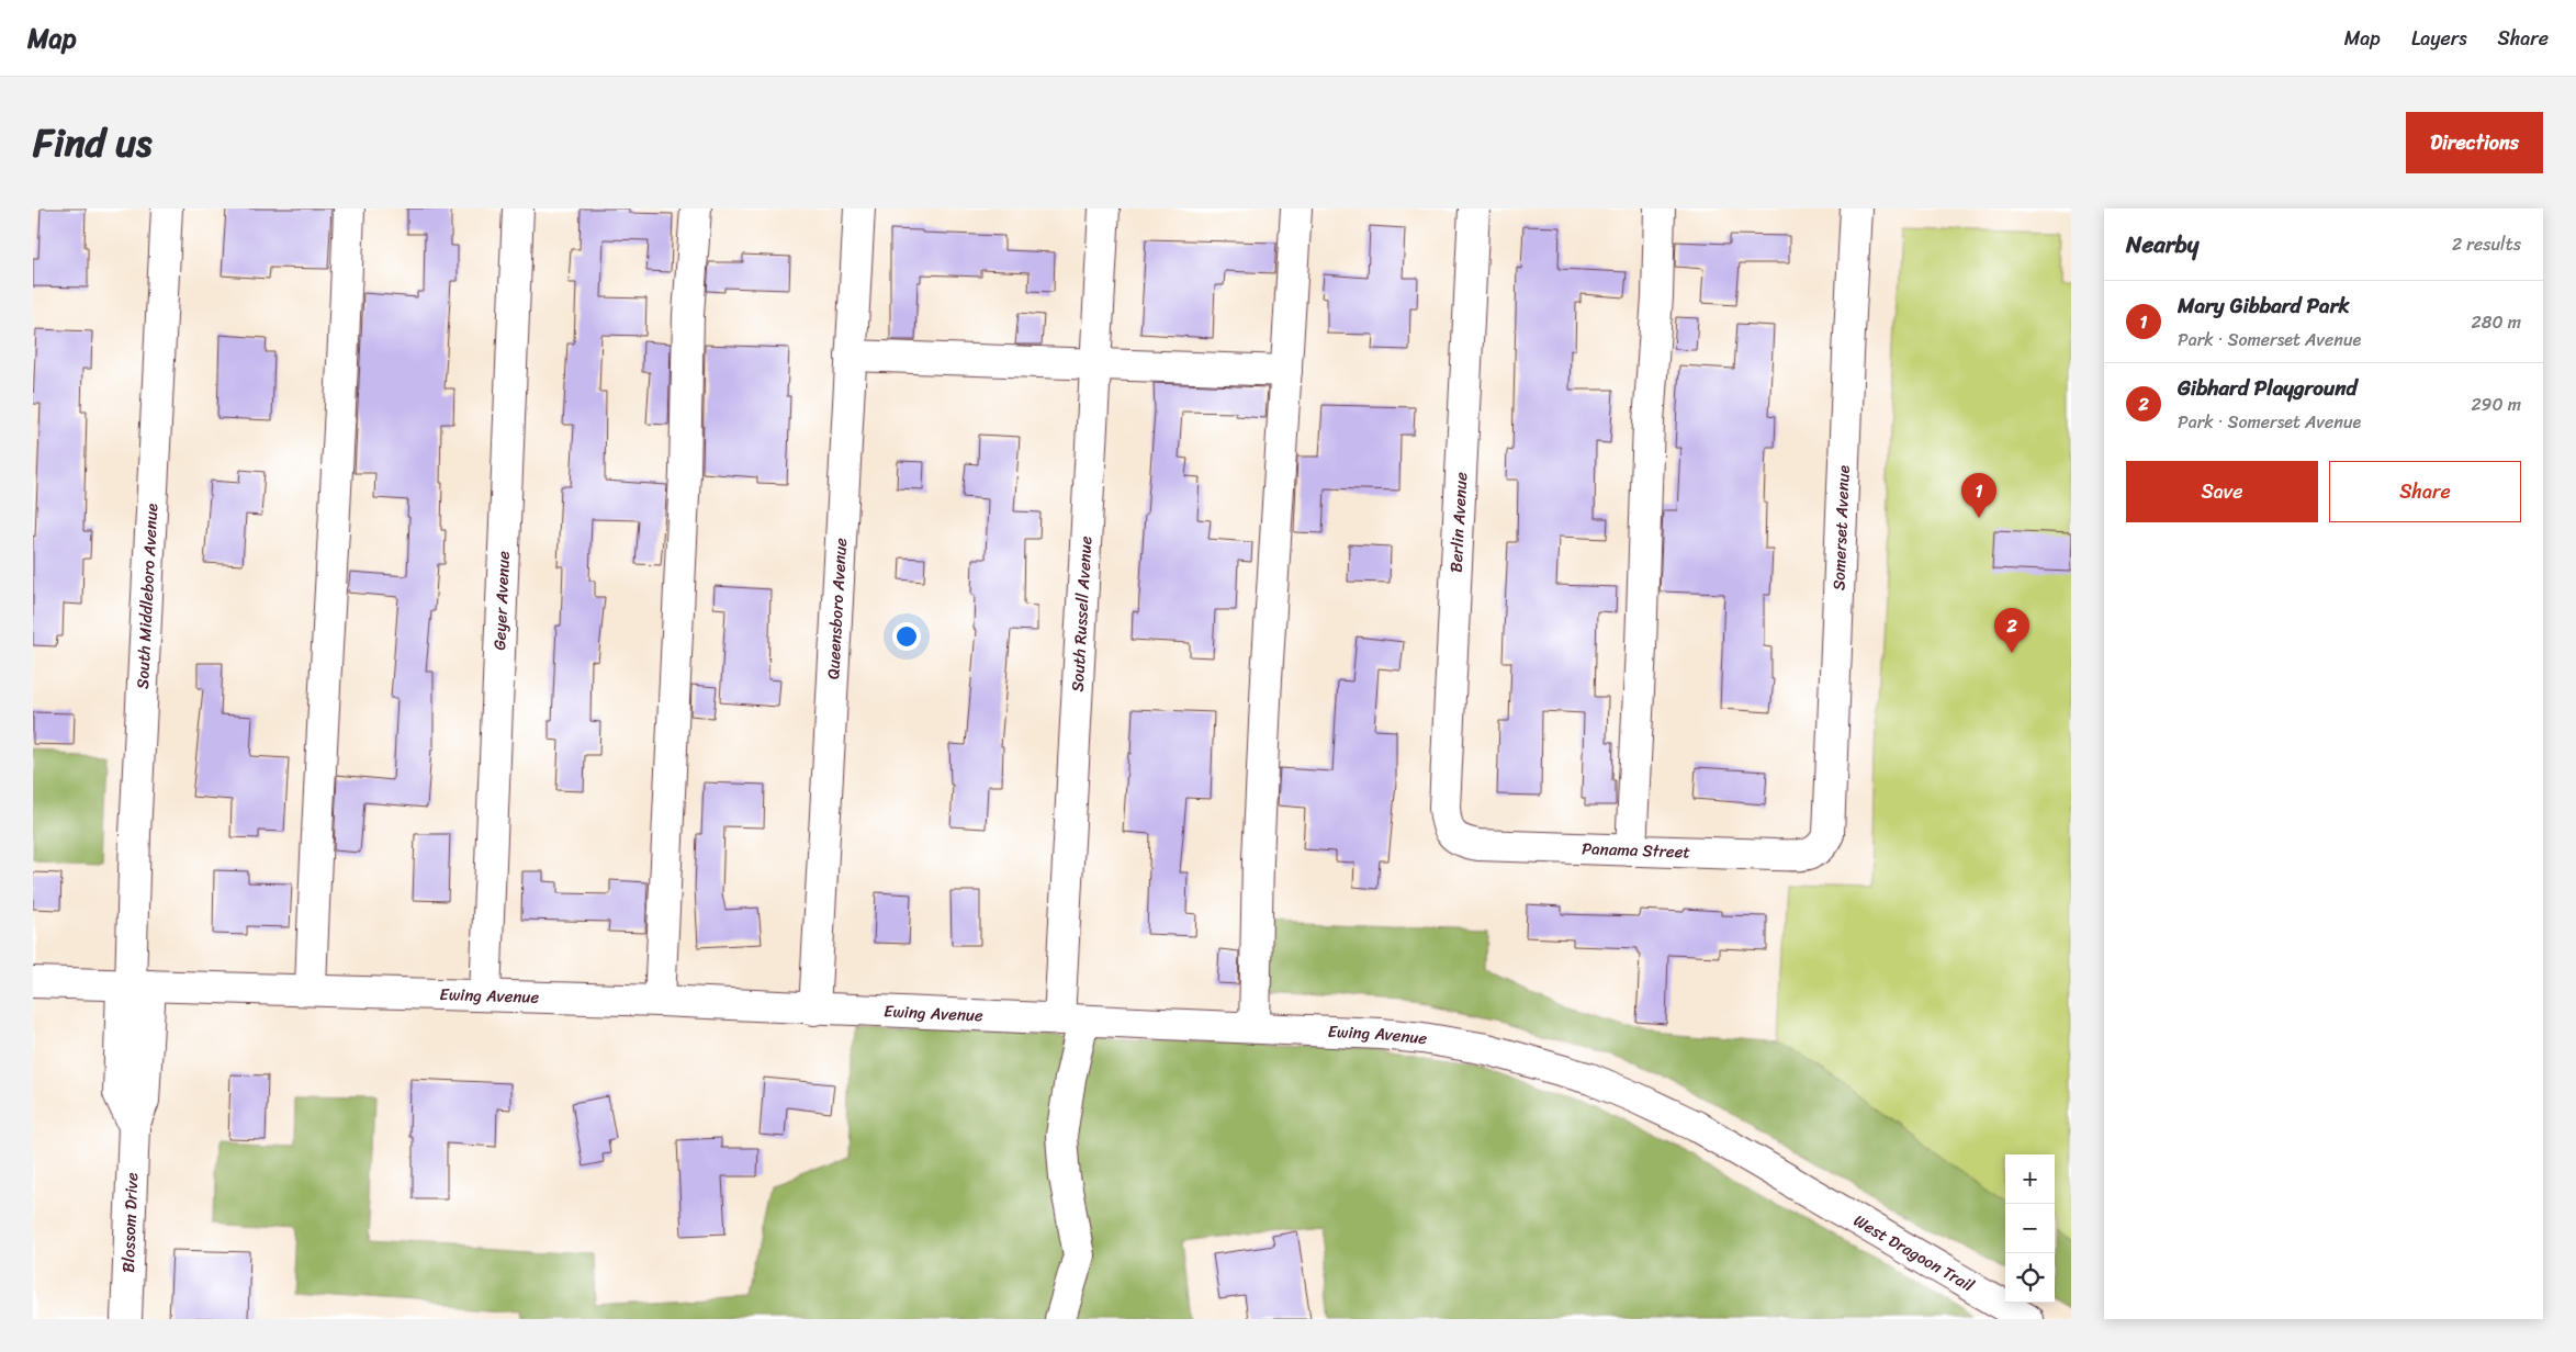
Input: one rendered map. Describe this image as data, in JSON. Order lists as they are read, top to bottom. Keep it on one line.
{"streets":{"street":["Berlin Avenue","Somerset Avenue","South Middleboro Avenue","Geyer Avenue","Queensboro Avenue","South Russell Avenue","Panama Street","Ewing Avenue","Blossom Drive","West Dragoon Trail"]},"crossings":[["Berlin Avenue","Panama Street"],["Somerset Avenue","Panama Street"],["South Middleboro Avenue","Ewing Avenue"],["South Middleboro Avenue","Blossom Drive"],["Geyer Avenue","Ewing Avenue"],["Queensboro Avenue","Ewing Avenue"],["South Russell Avenue","Ewing Avenue"],["Ewing Avenue","Blossom Drive"],["Ewing Avenue","West Dragoon Trail"]],"page":{"header":"Map","nav":["Map","Layers","Share"],"title":"Find us","buttons":["Directions",["Save","Share"]],"heading":["Nearby","2 results"],"list":[{"mark":"1","name":"Mary Gibbard Park","note":"Park · Somerset Avenue","value":"280 m"},{"mark":"2","name":"Gibhard Playground","note":"Park · Somerset Avenue","value":"290 m"}],"pins":["1","2"],"map_buttons":["+","−"]}}
